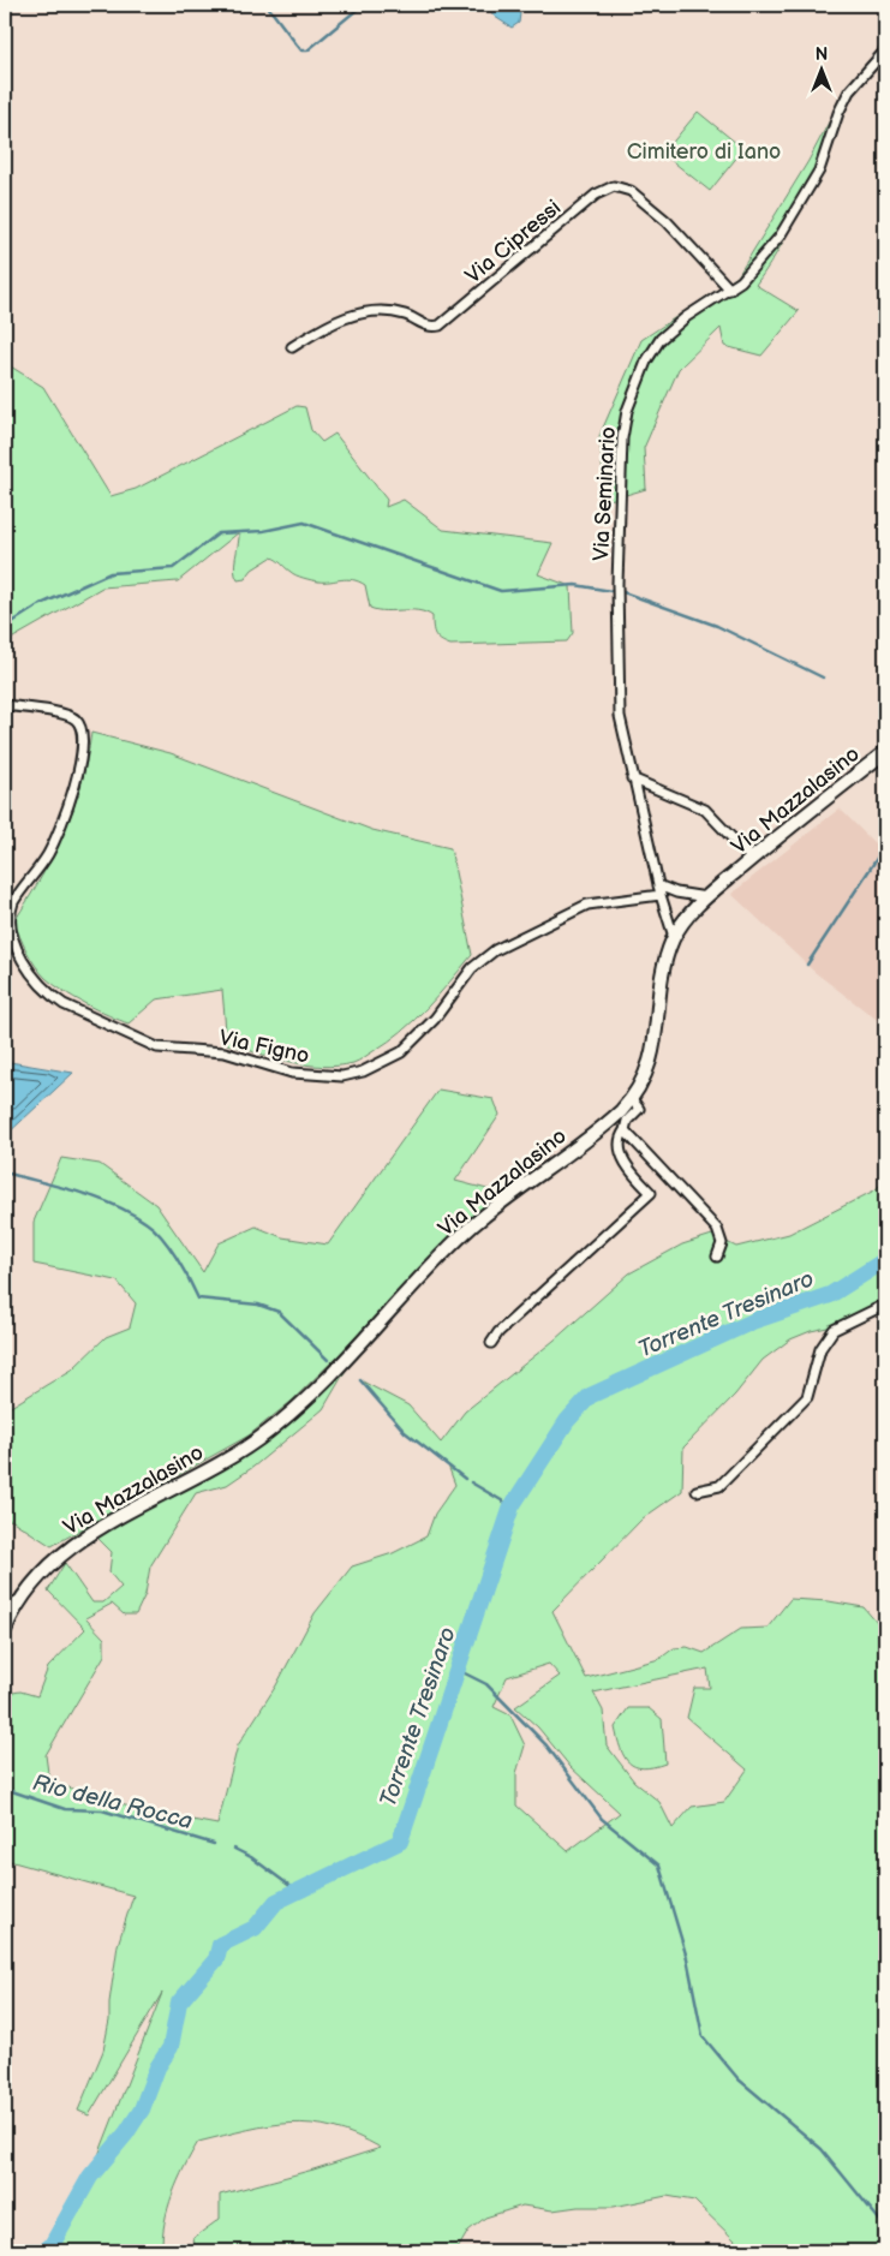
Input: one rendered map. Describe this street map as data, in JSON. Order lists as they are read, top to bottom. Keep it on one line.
{"streets":{"main road":["Via Mazzalasino"],"street":["Via Cipressi","Via Seminario","Via Figno"]},"crossings":[["Via Cipressi","Via Seminario"],["Via Seminario","Via Mazzalasino"],["Via Seminario","Via Figno"]],"water":["Torrente Tresinaro","Rio della Rocca"],"parks":["Cimitero di Iano"],"north":"top"}
